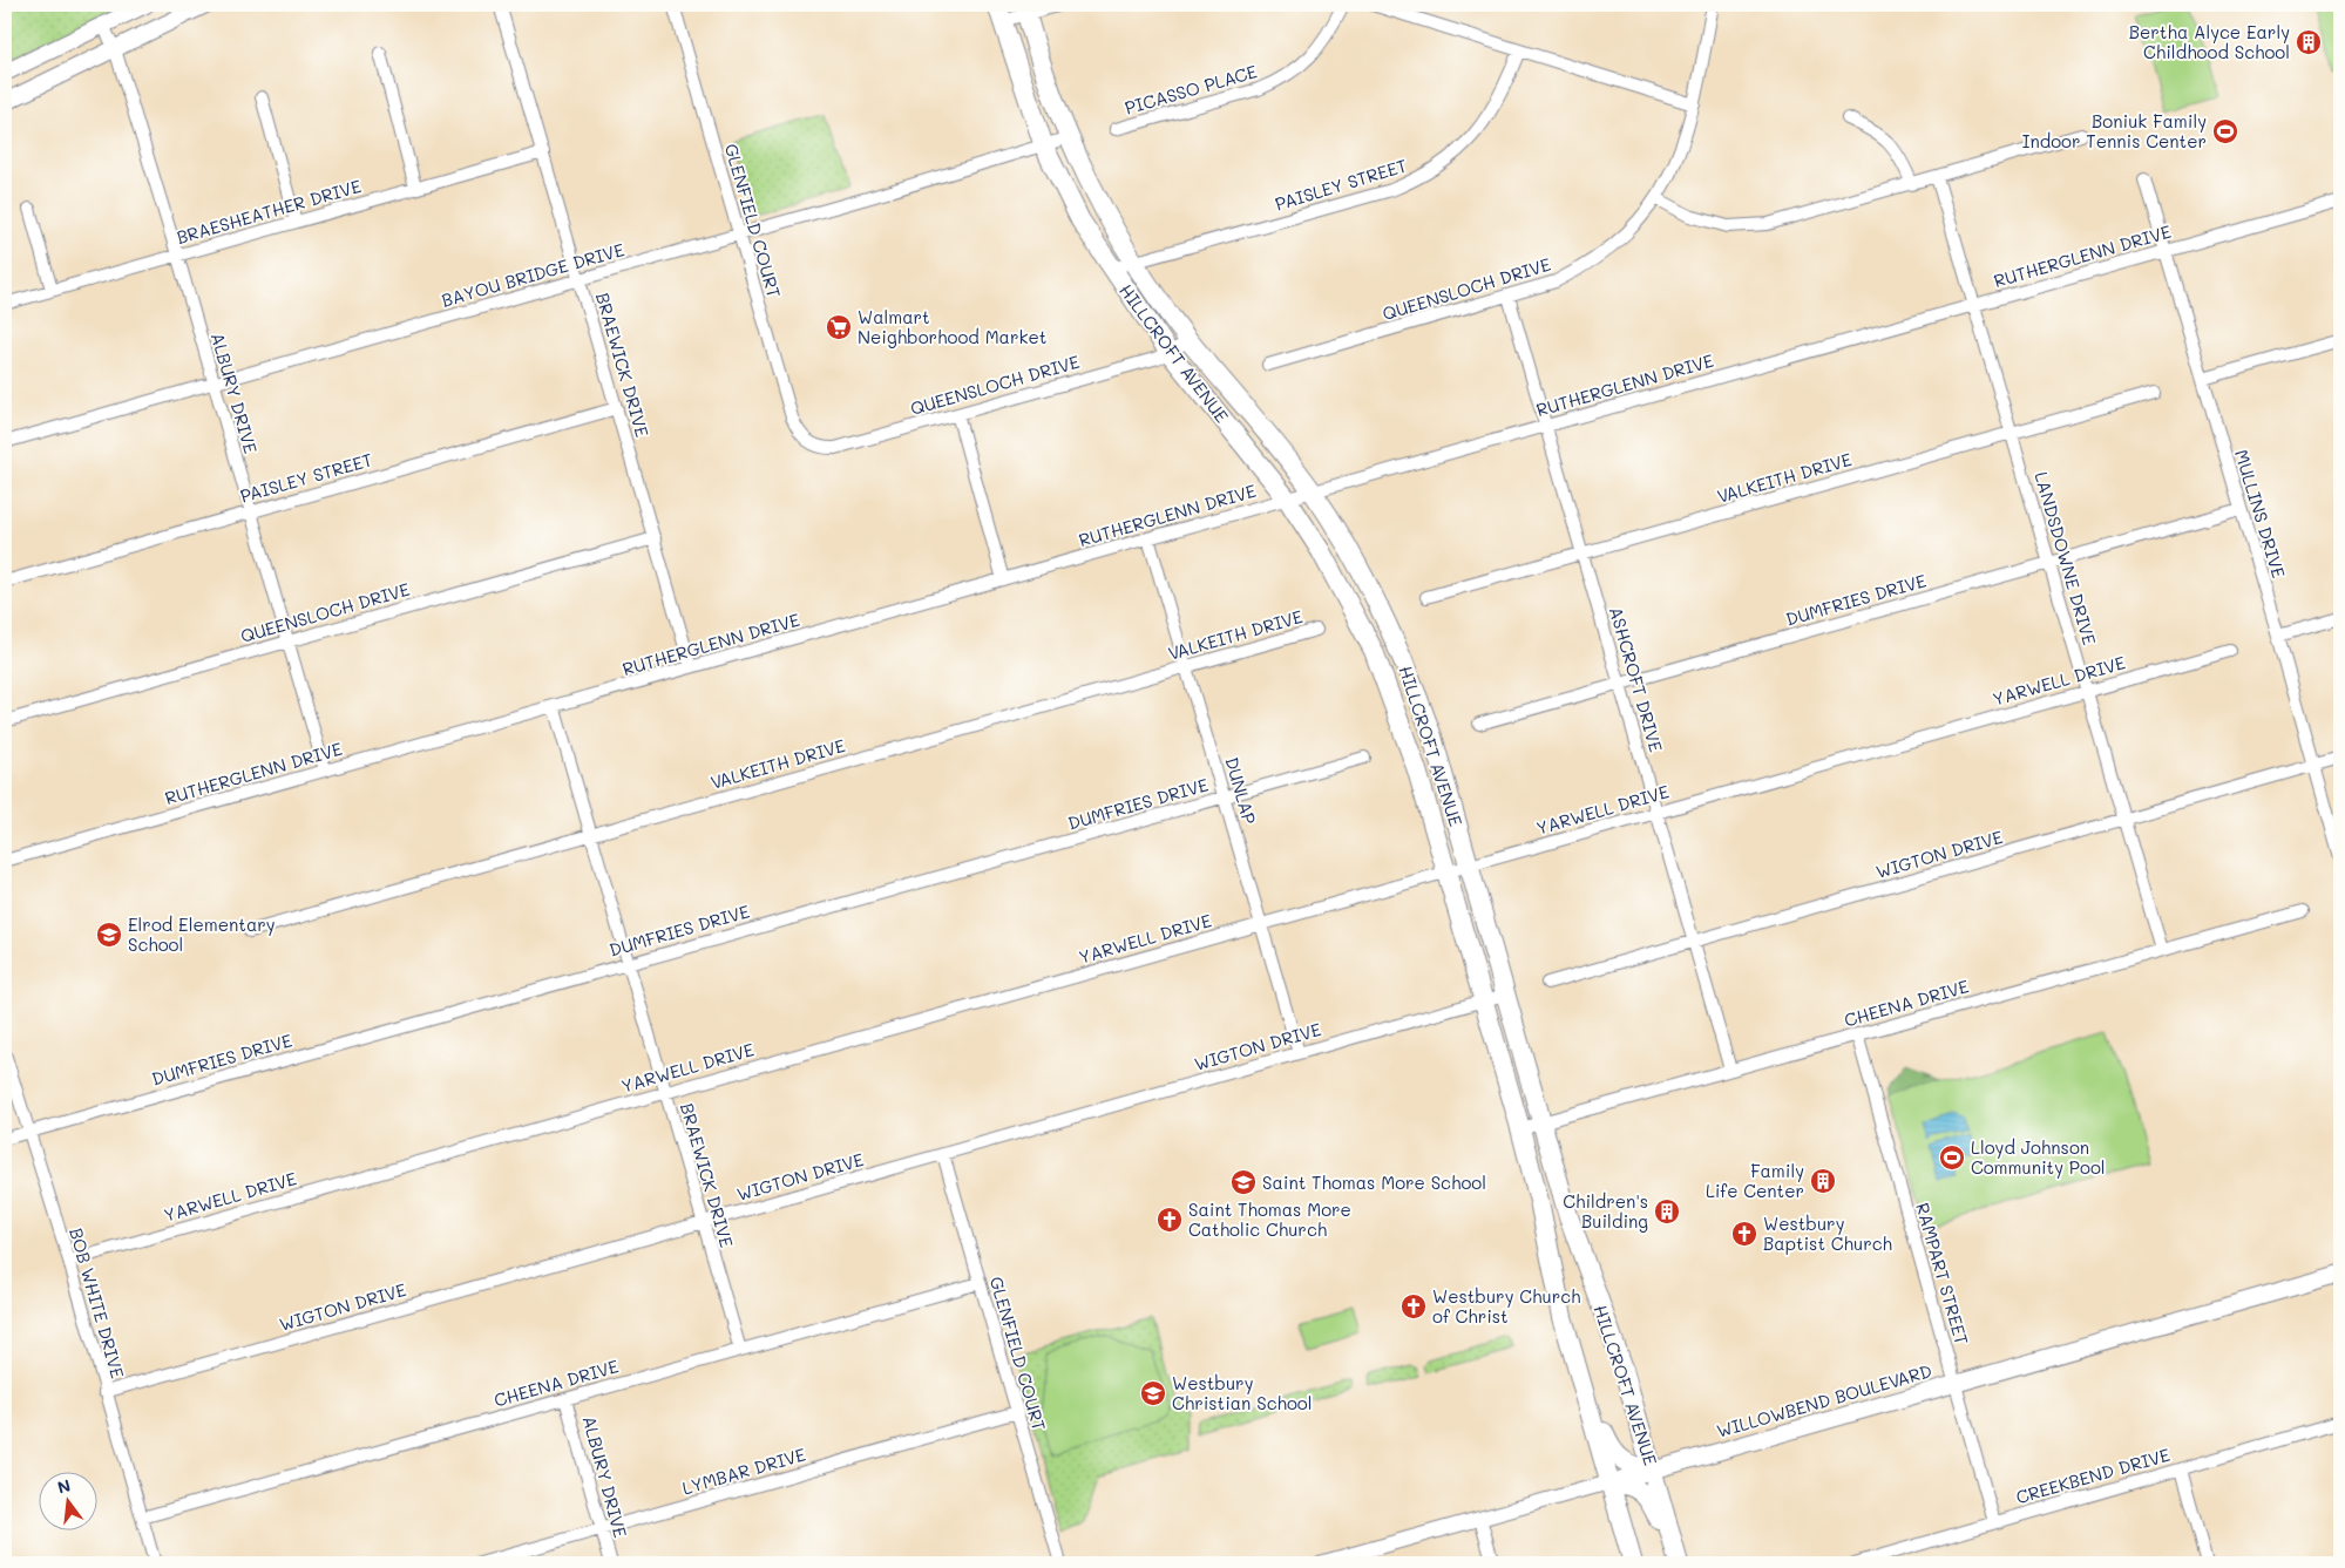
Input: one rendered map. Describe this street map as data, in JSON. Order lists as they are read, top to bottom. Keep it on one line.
{"streets":{"main road":["HILLCROFT AVENUE","WILLOWBEND BOULEVARD"],"street":["PICASSO PLACE","PAISLEY STREET","BRAESHEATHER DRIVE","GLENFIELD COURT","RUTHERGLENN DRIVE","BAYOU BRIDGE DRIVE","QUEENSLOCH DRIVE","BRAEWICK DRIVE","ALBURY DRIVE","VALKEITH DRIVE","MULLINS DRIVE","LANDSDOWNE DRIVE","DUMFRIES DRIVE","ASHCROFT DRIVE","YARWELL DRIVE","DUNLAP","WIGTON DRIVE","CHEENA DRIVE","RAMPART STREET","BOB WHITE DRIVE","LYMBAR DRIVE","CREEKBEND DRIVE"]},"crossings":[["PAISLEY STREET","HILLCROFT AVENUE"],["PAISLEY STREET","BRAEWICK DRIVE"],["PAISLEY STREET","ALBURY DRIVE"],["BRAESHEATHER DRIVE","BRAEWICK DRIVE"],["BRAESHEATHER DRIVE","ALBURY DRIVE"],["GLENFIELD COURT","BAYOU BRIDGE DRIVE"],["GLENFIELD COURT","QUEENSLOCH DRIVE"],["GLENFIELD COURT","WIGTON DRIVE"],["GLENFIELD COURT","CHEENA DRIVE"],["GLENFIELD COURT","LYMBAR DRIVE"],["RUTHERGLENN DRIVE","HILLCROFT AVENUE"],["RUTHERGLENN DRIVE","BRAEWICK DRIVE"],["RUTHERGLENN DRIVE","ALBURY DRIVE"],["RUTHERGLENN DRIVE","MULLINS DRIVE"],["RUTHERGLENN DRIVE","LANDSDOWNE DRIVE"],["RUTHERGLENN DRIVE","ASHCROFT DRIVE"],["RUTHERGLENN DRIVE","DUNLAP"],["BAYOU BRIDGE DRIVE","HILLCROFT AVENUE"],["BAYOU BRIDGE DRIVE","BRAEWICK DRIVE"],["BAYOU BRIDGE DRIVE","ALBURY DRIVE"],["QUEENSLOCH DRIVE","HILLCROFT AVENUE"],["QUEENSLOCH DRIVE","BRAEWICK DRIVE"],["QUEENSLOCH DRIVE","ALBURY DRIVE"],["QUEENSLOCH DRIVE","ASHCROFT DRIVE"],["HILLCROFT AVENUE","YARWELL DRIVE"],["HILLCROFT AVENUE","WIGTON DRIVE"],["HILLCROFT AVENUE","CHEENA DRIVE"],["HILLCROFT AVENUE","WILLOWBEND BOULEVARD"],["BRAEWICK DRIVE","VALKEITH DRIVE"],["BRAEWICK DRIVE","DUMFRIES DRIVE"],["BRAEWICK DRIVE","YARWELL DRIVE"],["BRAEWICK DRIVE","WIGTON DRIVE"],["BRAEWICK DRIVE","CHEENA DRIVE"],["ALBURY DRIVE","CHEENA DRIVE"],["ALBURY DRIVE","LYMBAR DRIVE"],["VALKEITH DRIVE","LANDSDOWNE DRIVE"],["VALKEITH DRIVE","ASHCROFT DRIVE"],["VALKEITH DRIVE","DUNLAP"],["MULLINS DRIVE","DUMFRIES DRIVE"],["MULLINS DRIVE","WIGTON DRIVE"],["LANDSDOWNE DRIVE","DUMFRIES DRIVE"],["LANDSDOWNE DRIVE","YARWELL DRIVE"],["LANDSDOWNE DRIVE","WIGTON DRIVE"],["LANDSDOWNE DRIVE","CHEENA DRIVE"],["DUMFRIES DRIVE","ASHCROFT DRIVE"],["DUMFRIES DRIVE","DUNLAP"],["DUMFRIES DRIVE","BOB WHITE DRIVE"],["ASHCROFT DRIVE","YARWELL DRIVE"],["ASHCROFT DRIVE","WIGTON DRIVE"],["ASHCROFT DRIVE","CHEENA DRIVE"],["YARWELL DRIVE","DUNLAP"],["YARWELL DRIVE","BOB WHITE DRIVE"],["DUNLAP","WIGTON DRIVE"],["WIGTON DRIVE","BOB WHITE DRIVE"],["CHEENA DRIVE","RAMPART STREET"],["CHEENA DRIVE","BOB WHITE DRIVE"],["RAMPART STREET","WILLOWBEND BOULEVARD"],["RAMPART STREET","CREEKBEND DRIVE"]],"places":{"building":["Bertha Alyce Early Childhood School","Family Life Center","Children's Building"],"sports":["Boniuk Family Indoor Tennis Center","Lloyd Johnson Community Pool"],"supermarket":["Walmart Neighborhood Market"],"school or university":["Elrod Elementary School","Saint Thomas More School","Westbury Christian School"],"church":["Saint Thomas More Catholic Church","Westbury Baptist Church","Westbury Church of Christ"]},"north":"top"}
